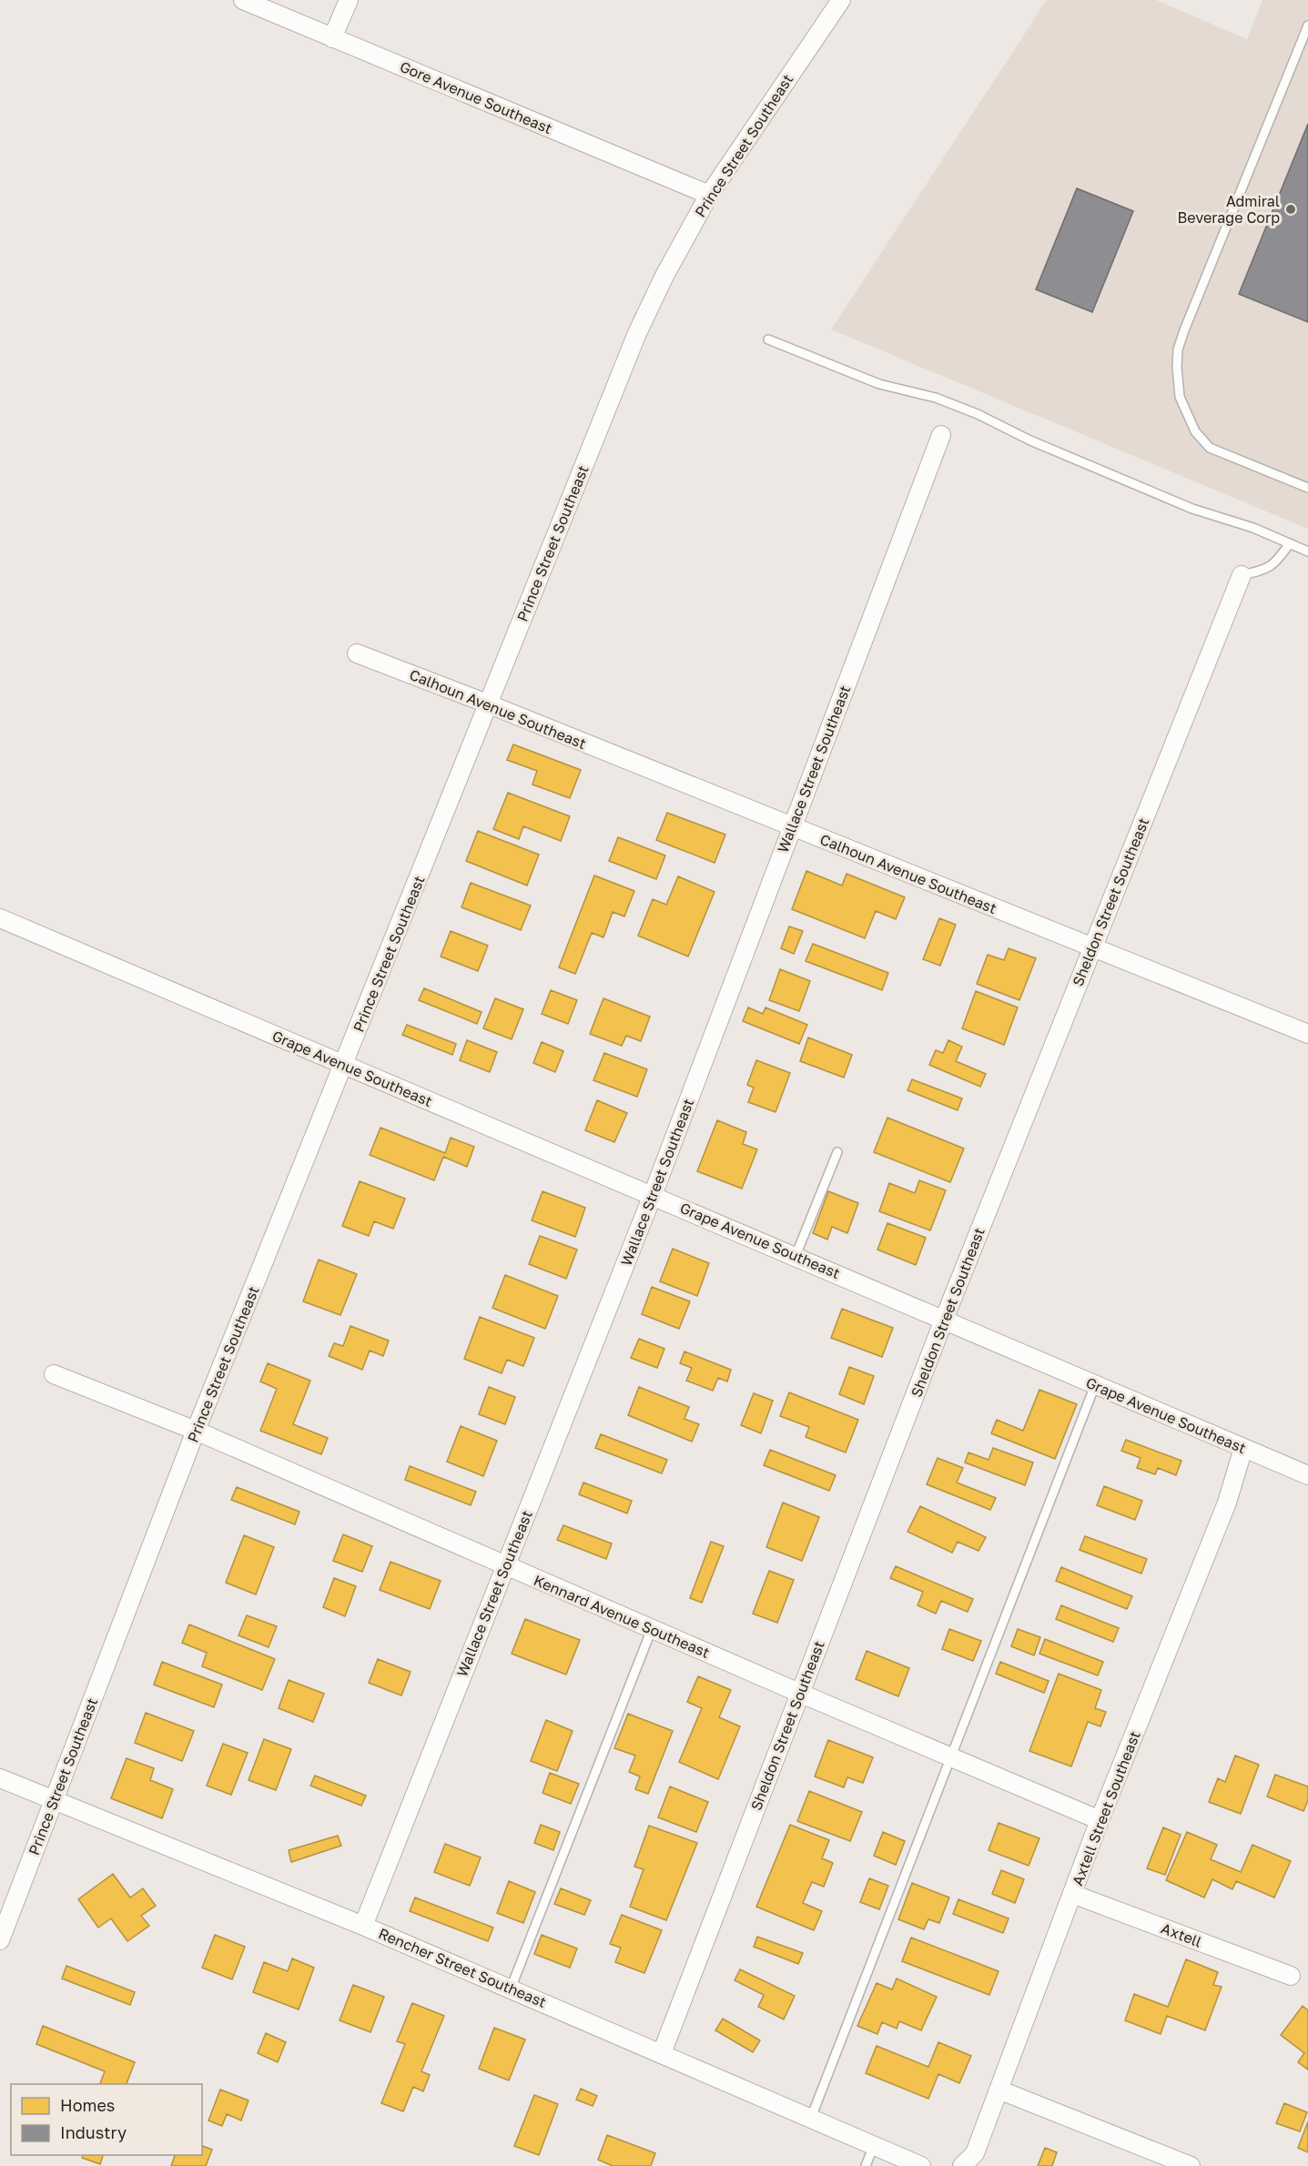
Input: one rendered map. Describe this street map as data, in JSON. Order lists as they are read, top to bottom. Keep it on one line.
{"streets":{"street":["Gore Avenue Southeast","Prince Street Southeast","Calhoun Avenue Southeast","Wallace Street Southeast","Sheldon Street Southeast","Grape Avenue Southeast","Kennard Avenue Southeast","Axtell Street Southeast","Axtell","Rencher Street Southeast"]},"crossings":[["Gore Avenue Southeast","Prince Street Southeast"],["Prince Street Southeast","Calhoun Avenue Southeast"],["Prince Street Southeast","Grape Avenue Southeast"],["Prince Street Southeast","Kennard Avenue Southeast"],["Prince Street Southeast","Rencher Street Southeast"],["Calhoun Avenue Southeast","Wallace Street Southeast"],["Calhoun Avenue Southeast","Sheldon Street Southeast"],["Wallace Street Southeast","Grape Avenue Southeast"],["Wallace Street Southeast","Kennard Avenue Southeast"],["Wallace Street Southeast","Rencher Street Southeast"],["Sheldon Street Southeast","Grape Avenue Southeast"],["Sheldon Street Southeast","Kennard Avenue Southeast"],["Sheldon Street Southeast","Rencher Street Southeast"],["Grape Avenue Southeast","Axtell Street Southeast"],["Kennard Avenue Southeast","Axtell Street Southeast"],["Axtell Street Southeast","Axtell"]],"places":["Admiral Beverage Corp"],"legend":["Homes","Industry"]}
